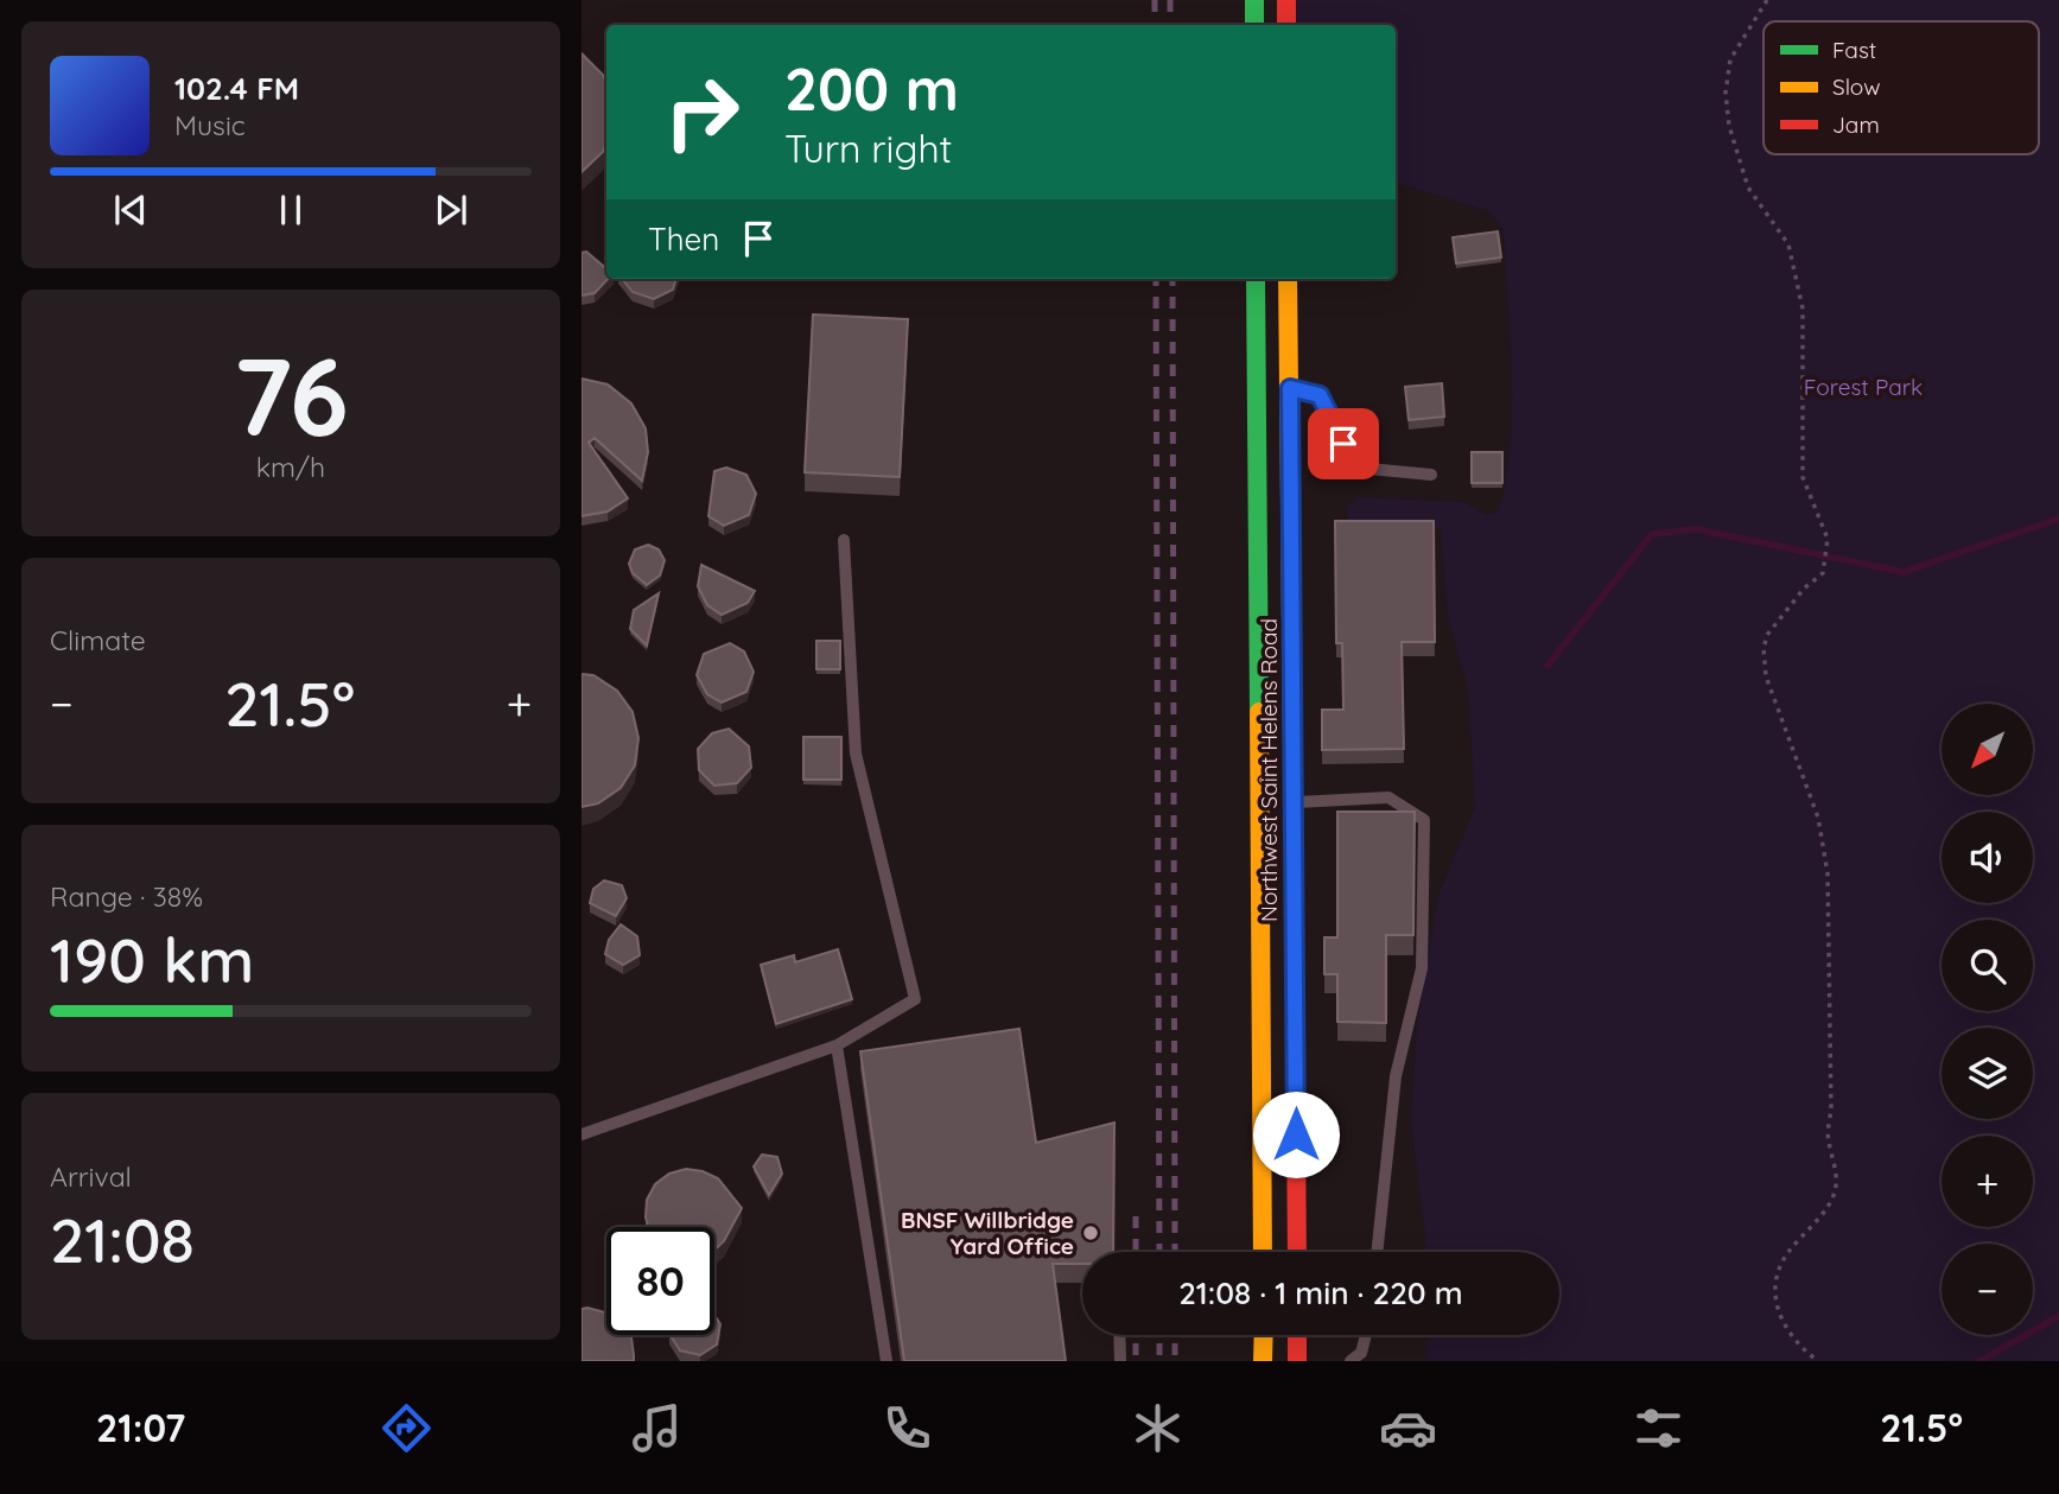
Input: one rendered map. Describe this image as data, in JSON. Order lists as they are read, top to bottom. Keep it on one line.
{"streets":{"highway":["Northwest Saint Helens Road"]},"parks":["Forest Park"],"places":["BNSF Willbridge Yard Office"],"legend":["Fast","Slow","Jam"],"north":"bottom left","page":{"turn":["200 m","Turn right"],"song":["102.4 FM","Music"],"then":"Then","tile":[["76","km/h"],"Climate",["Range · 38%","190 km"],["Arrival","21:08"]],"heat":["−","21.5°","+"],"map_buttons":["+","−"],"limit":"80","trip":"21:08 · 1 min · 220 m","tabs":["21:07","21.5°"]}}
